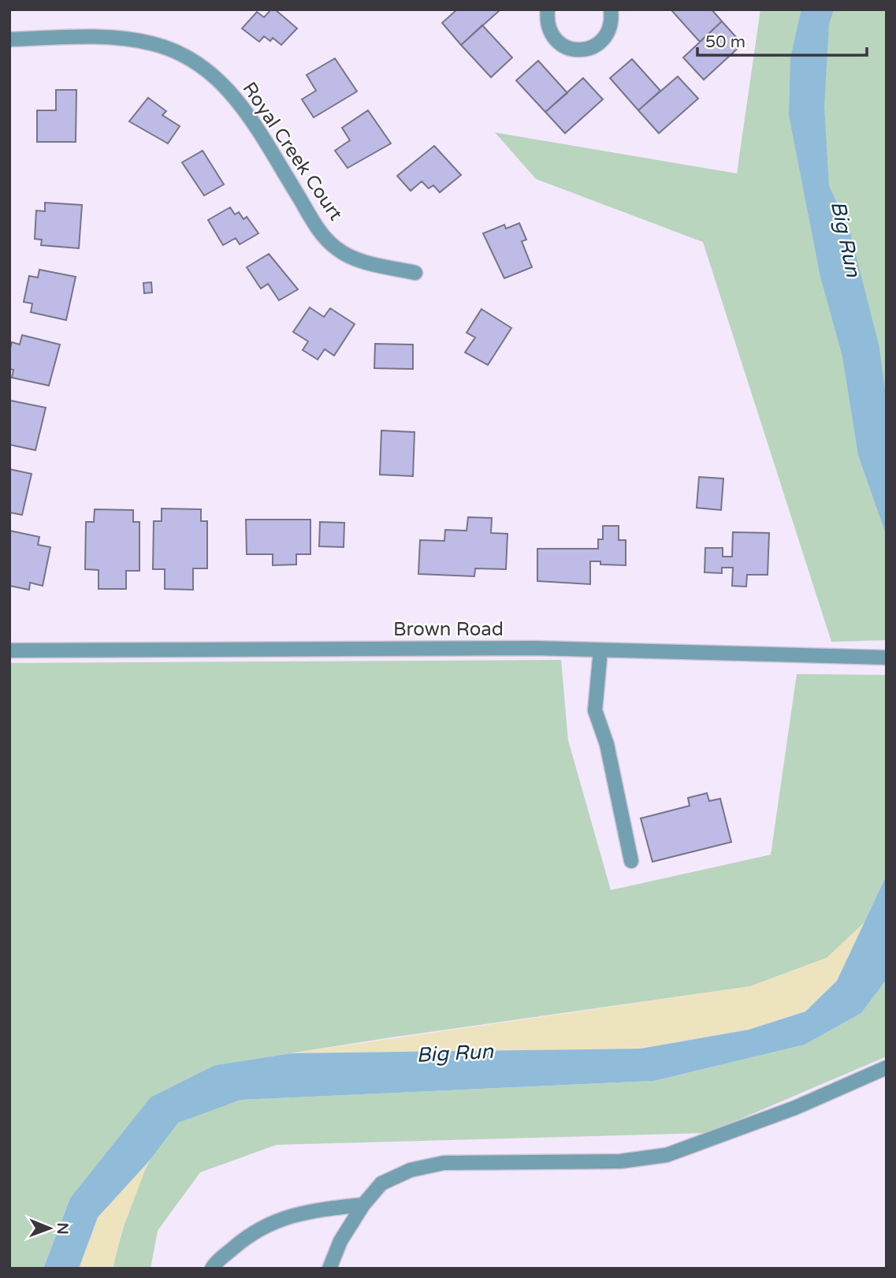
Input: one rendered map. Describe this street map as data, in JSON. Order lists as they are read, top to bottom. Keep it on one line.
{"streets":{"street":["Royal Creek Court","Brown Road"]},"water":["Big Run"],"scale_bar":"50 m","north":"right"}
